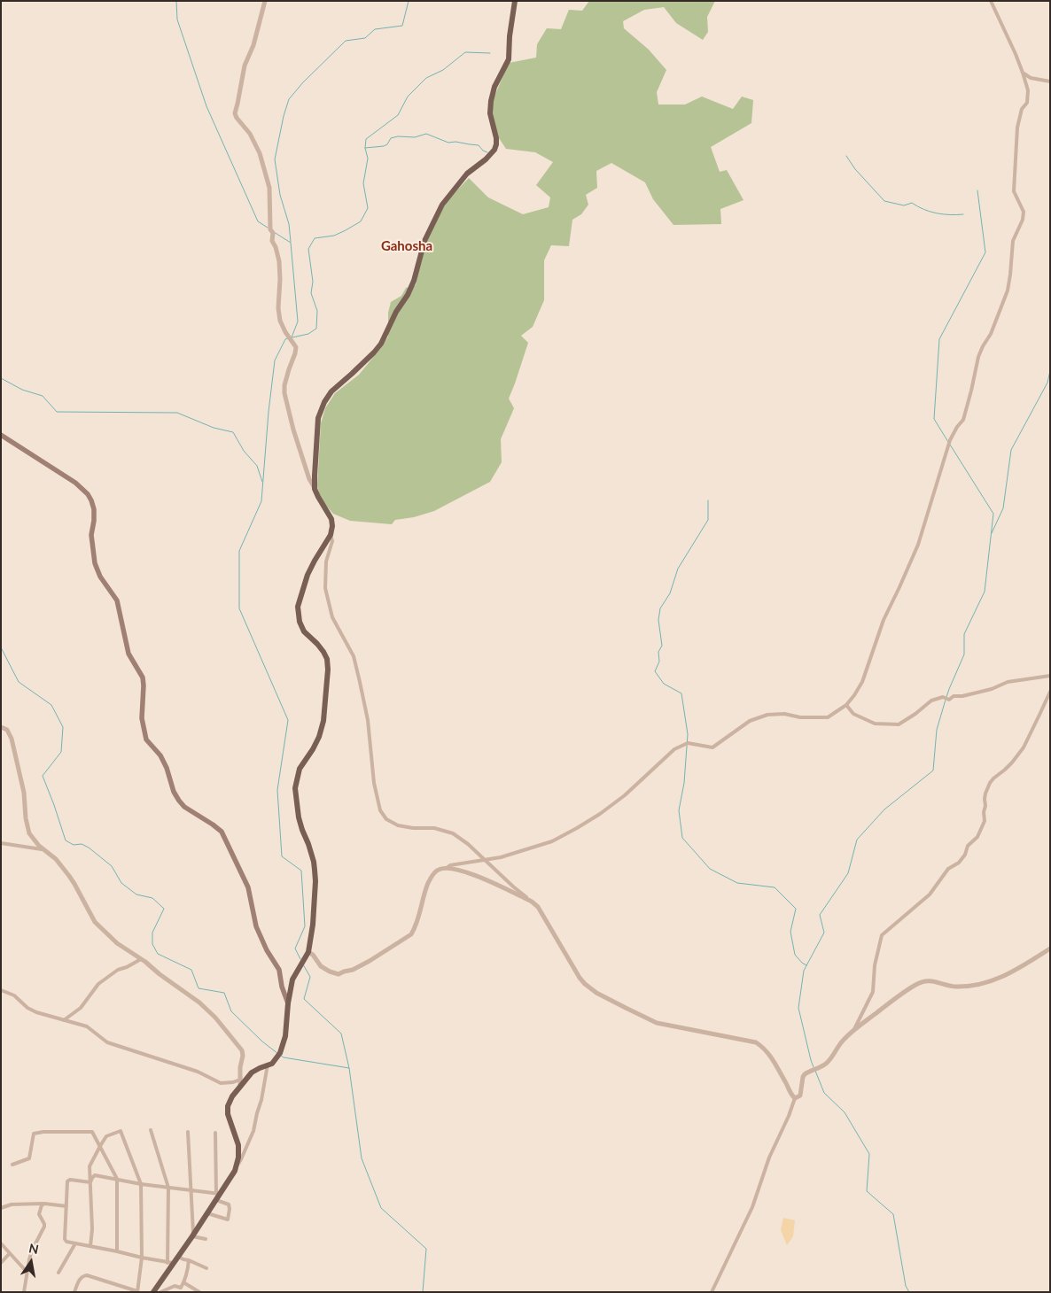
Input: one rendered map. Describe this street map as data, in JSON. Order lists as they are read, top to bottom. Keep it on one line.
{"districts":["Gahosha"],"north":"top"}
